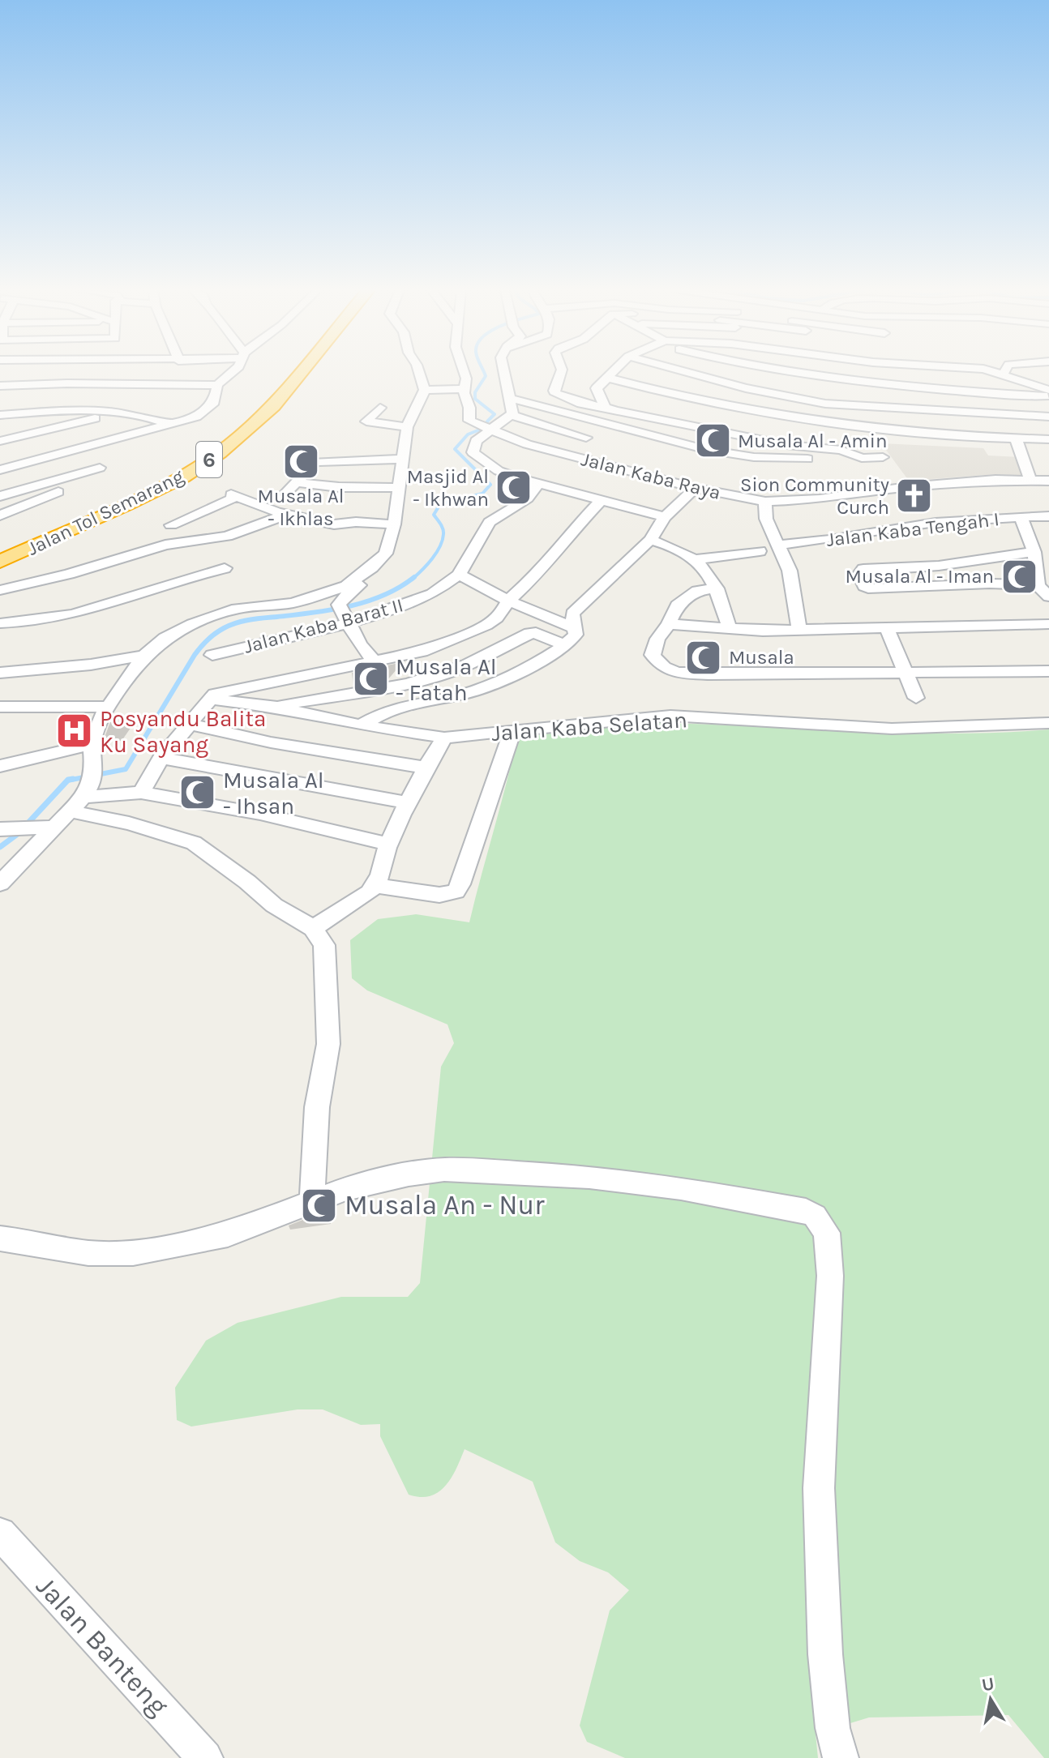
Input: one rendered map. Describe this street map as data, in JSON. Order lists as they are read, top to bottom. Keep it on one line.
{"streets":{"highway":["6","Jalan Tol Semarang"],"street":["Jalan Kaba Raya","Jalan Kaba Tengah I","Jalan Kaba Barat II","Jalan Kaba Selatan","Jalan Banteng"]},"places":{"mosque":["Musala Al - Amin","Musala Al - Ikhlas","Masjid Al - Ikhwan","Musala Al - Iman","Musala","Musala Al - Fatah","Musala Al - Ihsan","Musala An - Nur"],"church":["Sion Community Curch"],"hospital":["Posyandu Balita Ku Sayang"]},"north":"top"}
